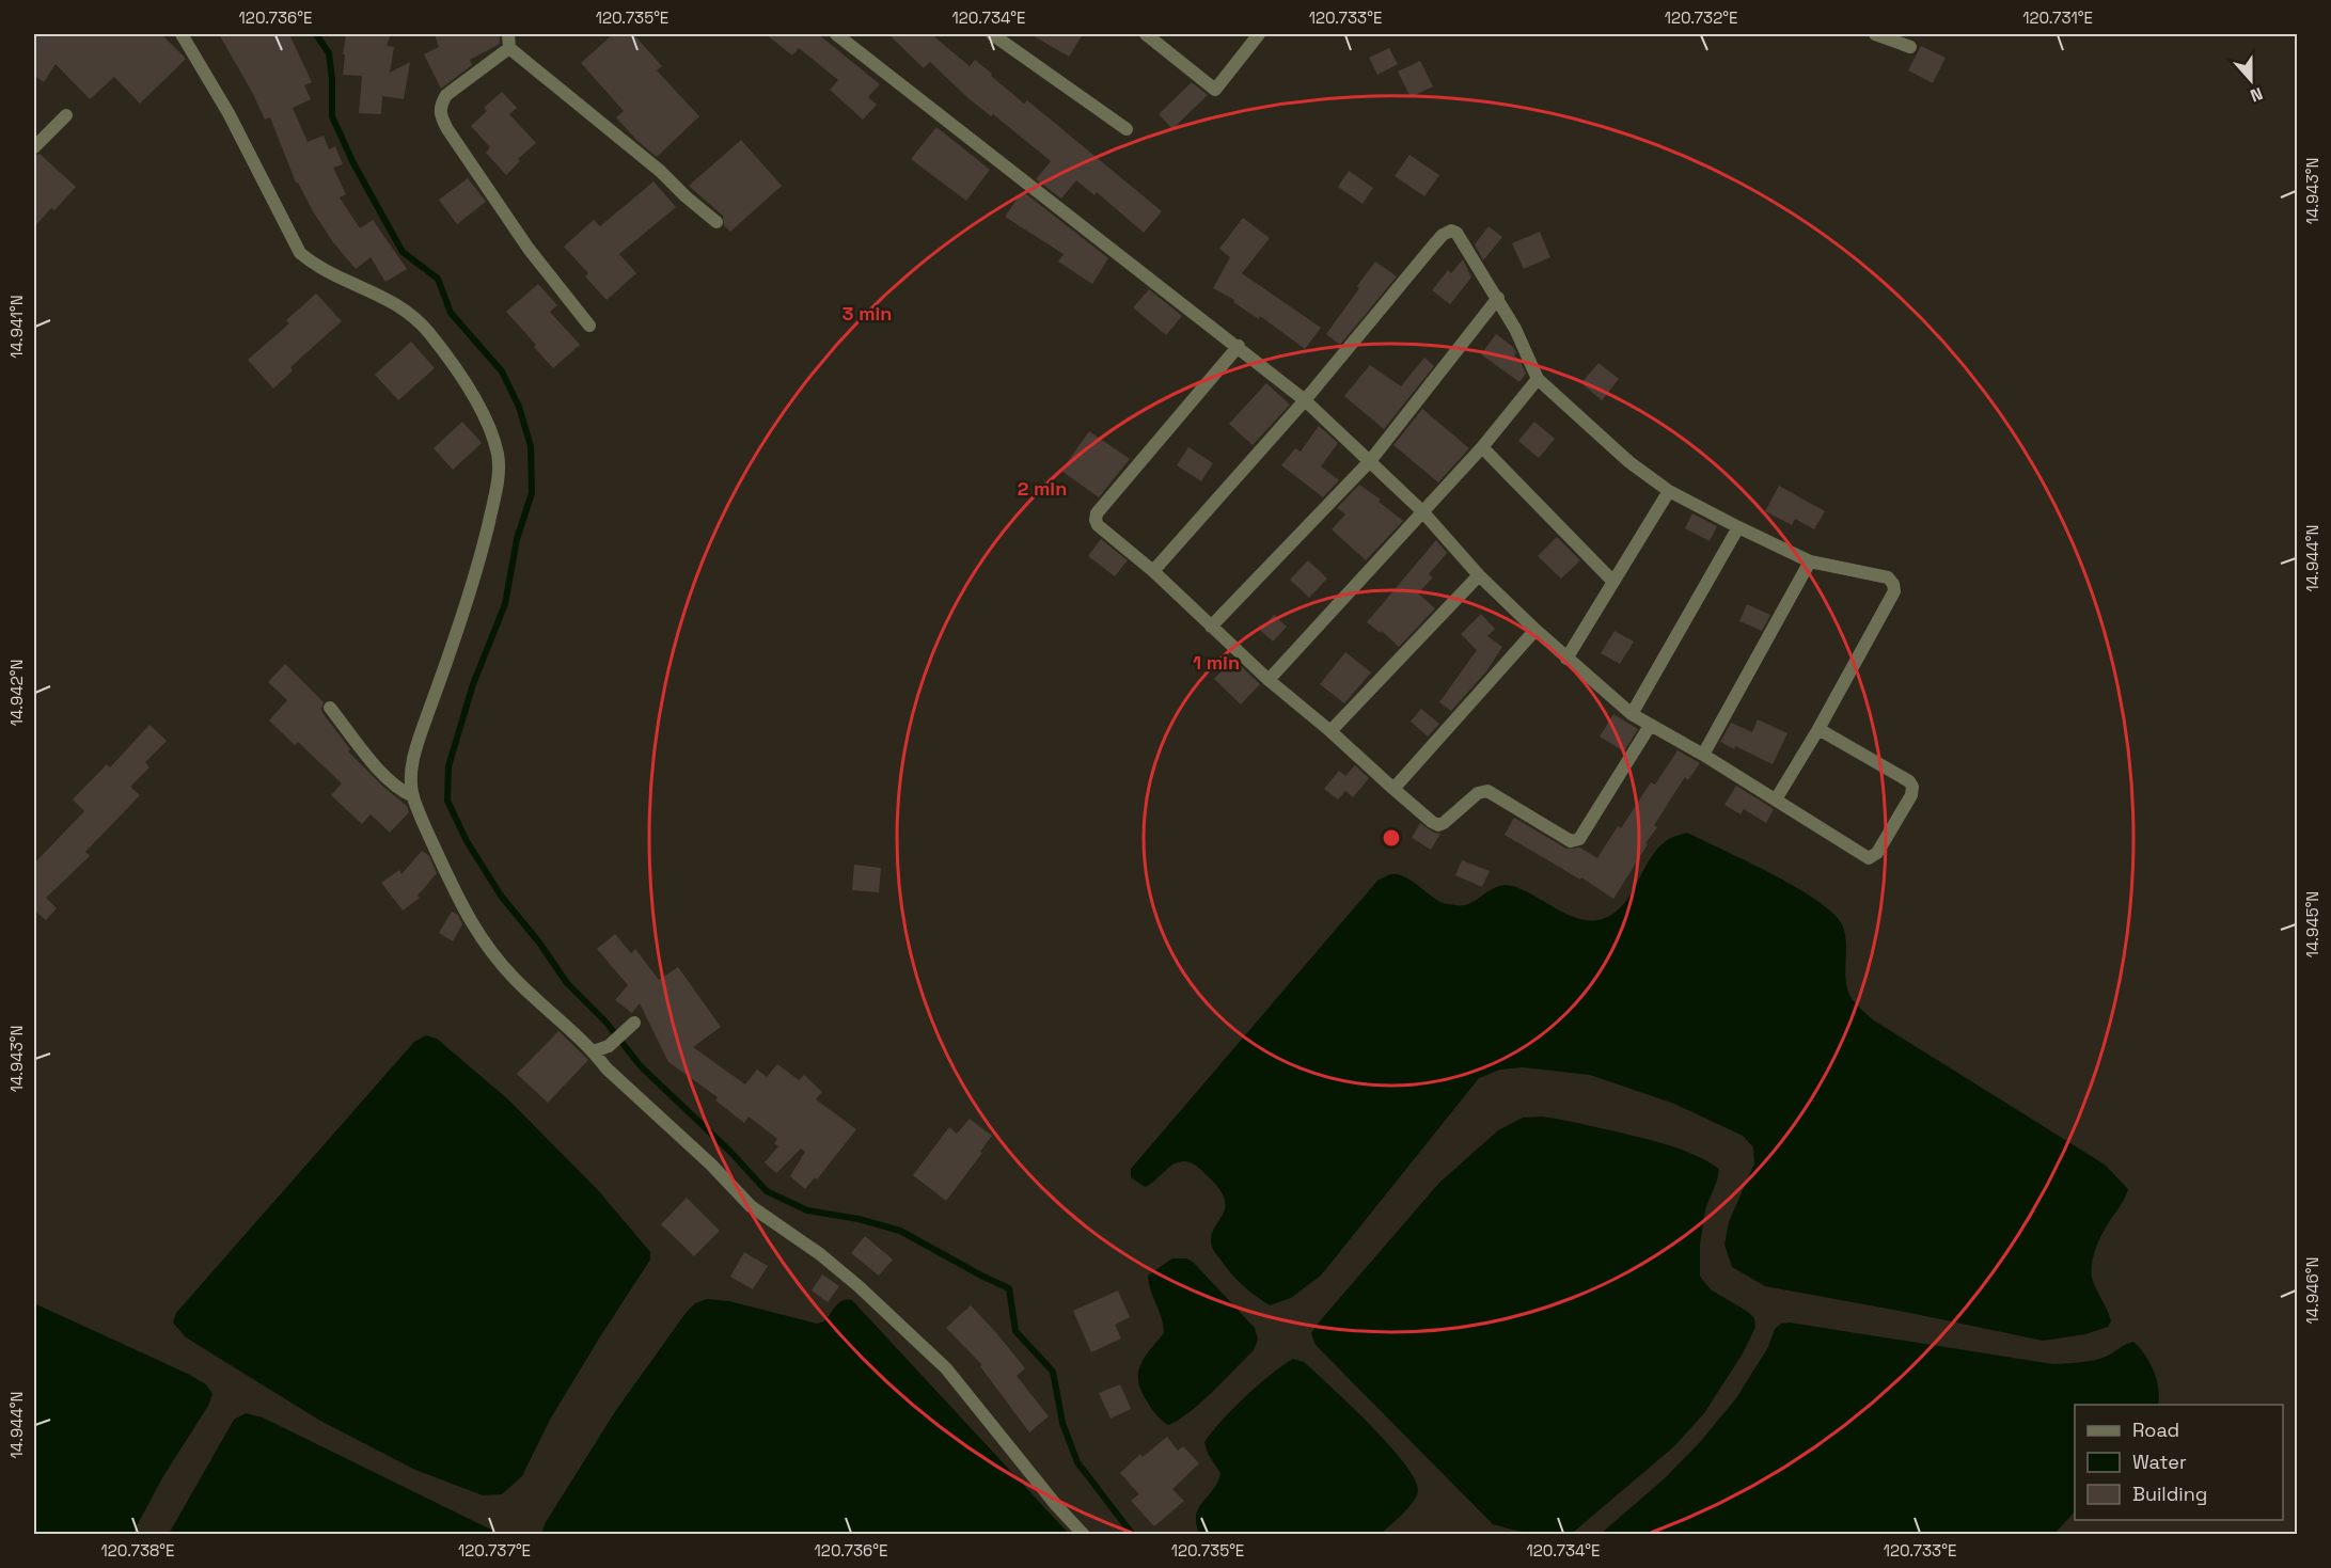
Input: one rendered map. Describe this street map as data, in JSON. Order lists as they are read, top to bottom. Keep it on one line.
{"legend":["Road","Water","Building"],"north":"bottom","coordinates":["120.736°E","120.735°E","120.734°E","120.733°E","120.732°E","120.731°E","14.943°N","14.941°N","14.944°N","14.942°N","14.945°N","14.946°N","120.738°E","120.737°E"],"rings":["3 min","2 min","1 min"]}
